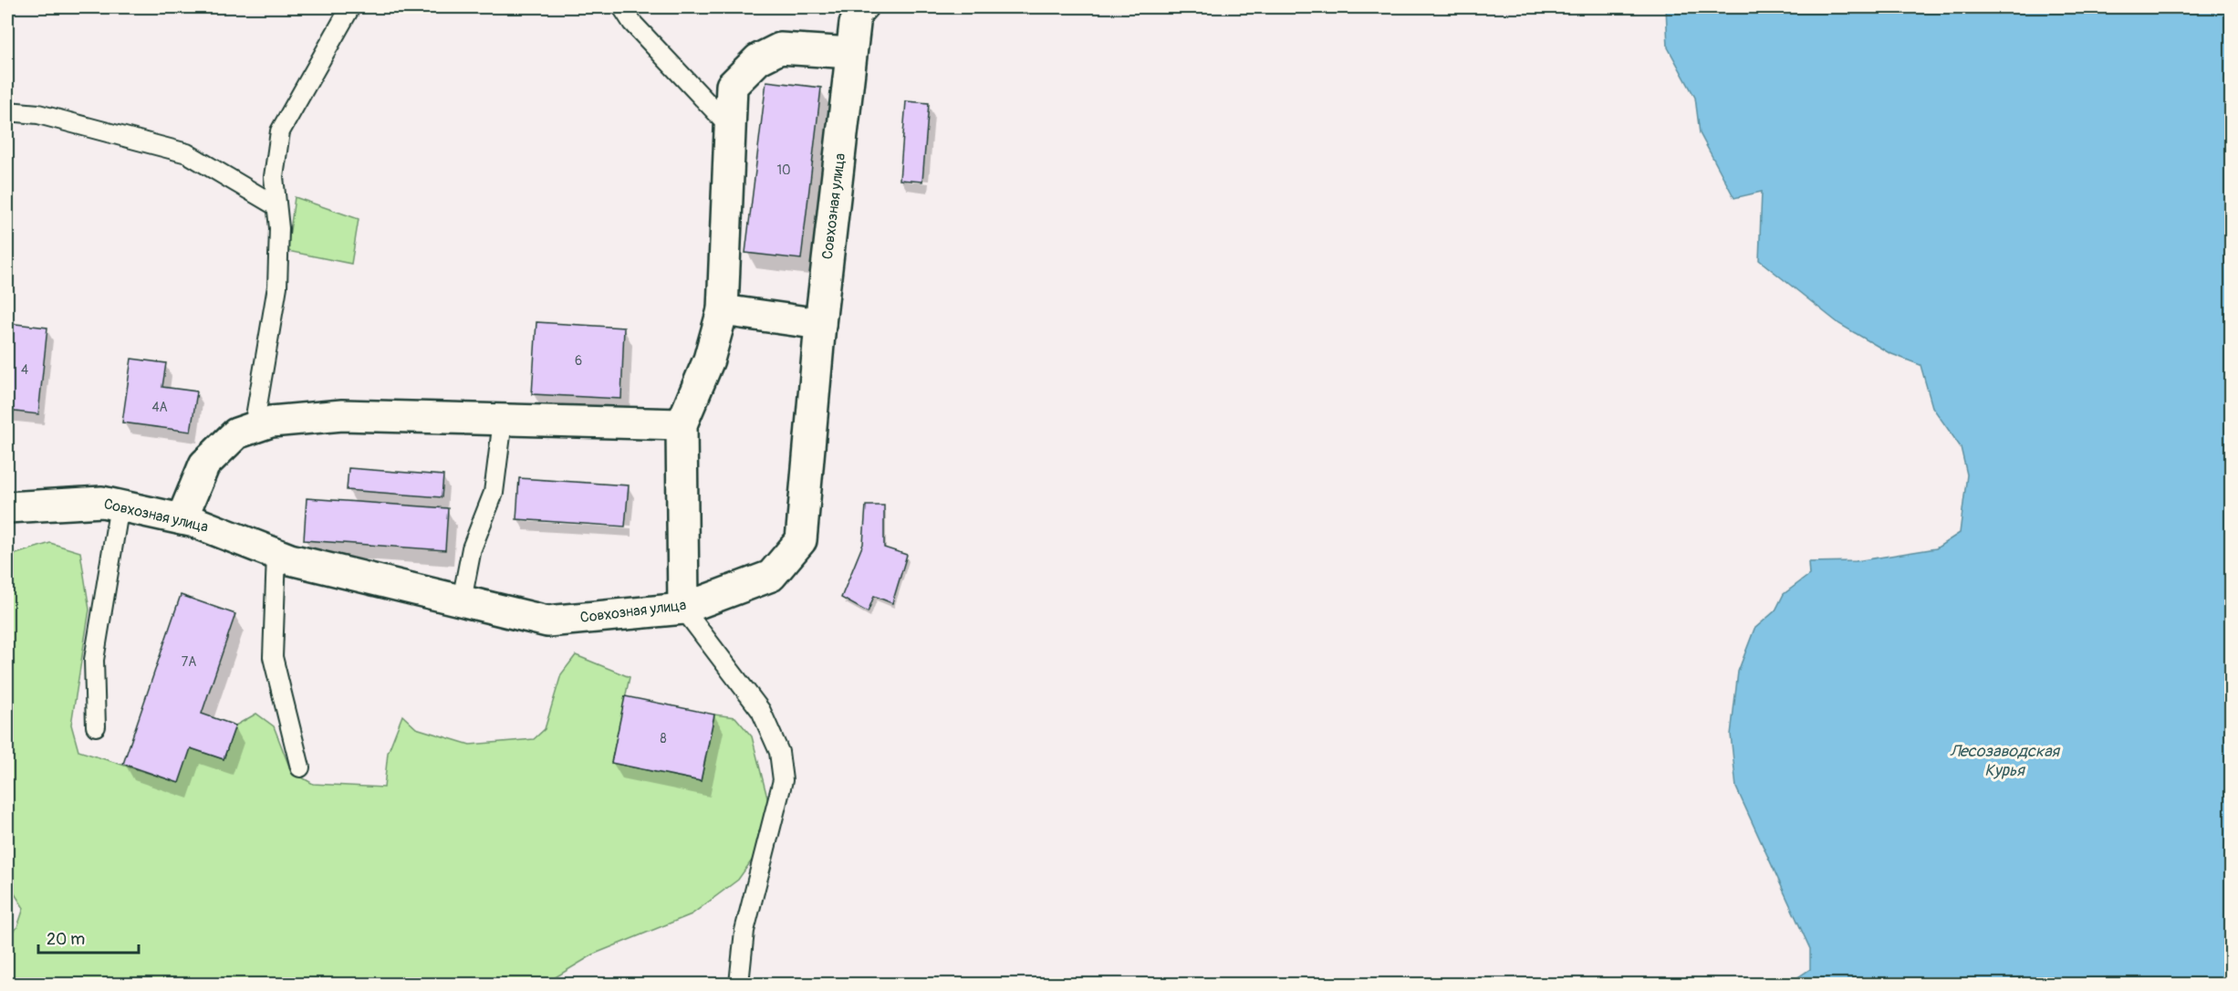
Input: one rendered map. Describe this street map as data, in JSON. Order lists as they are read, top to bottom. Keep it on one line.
{"streets":{"street":["Совхозная улица"]},"water":["Лесозаводская Курья"],"house_numbers":["10","6","4","4А","7А","8"],"scale_bar":"20 m"}
